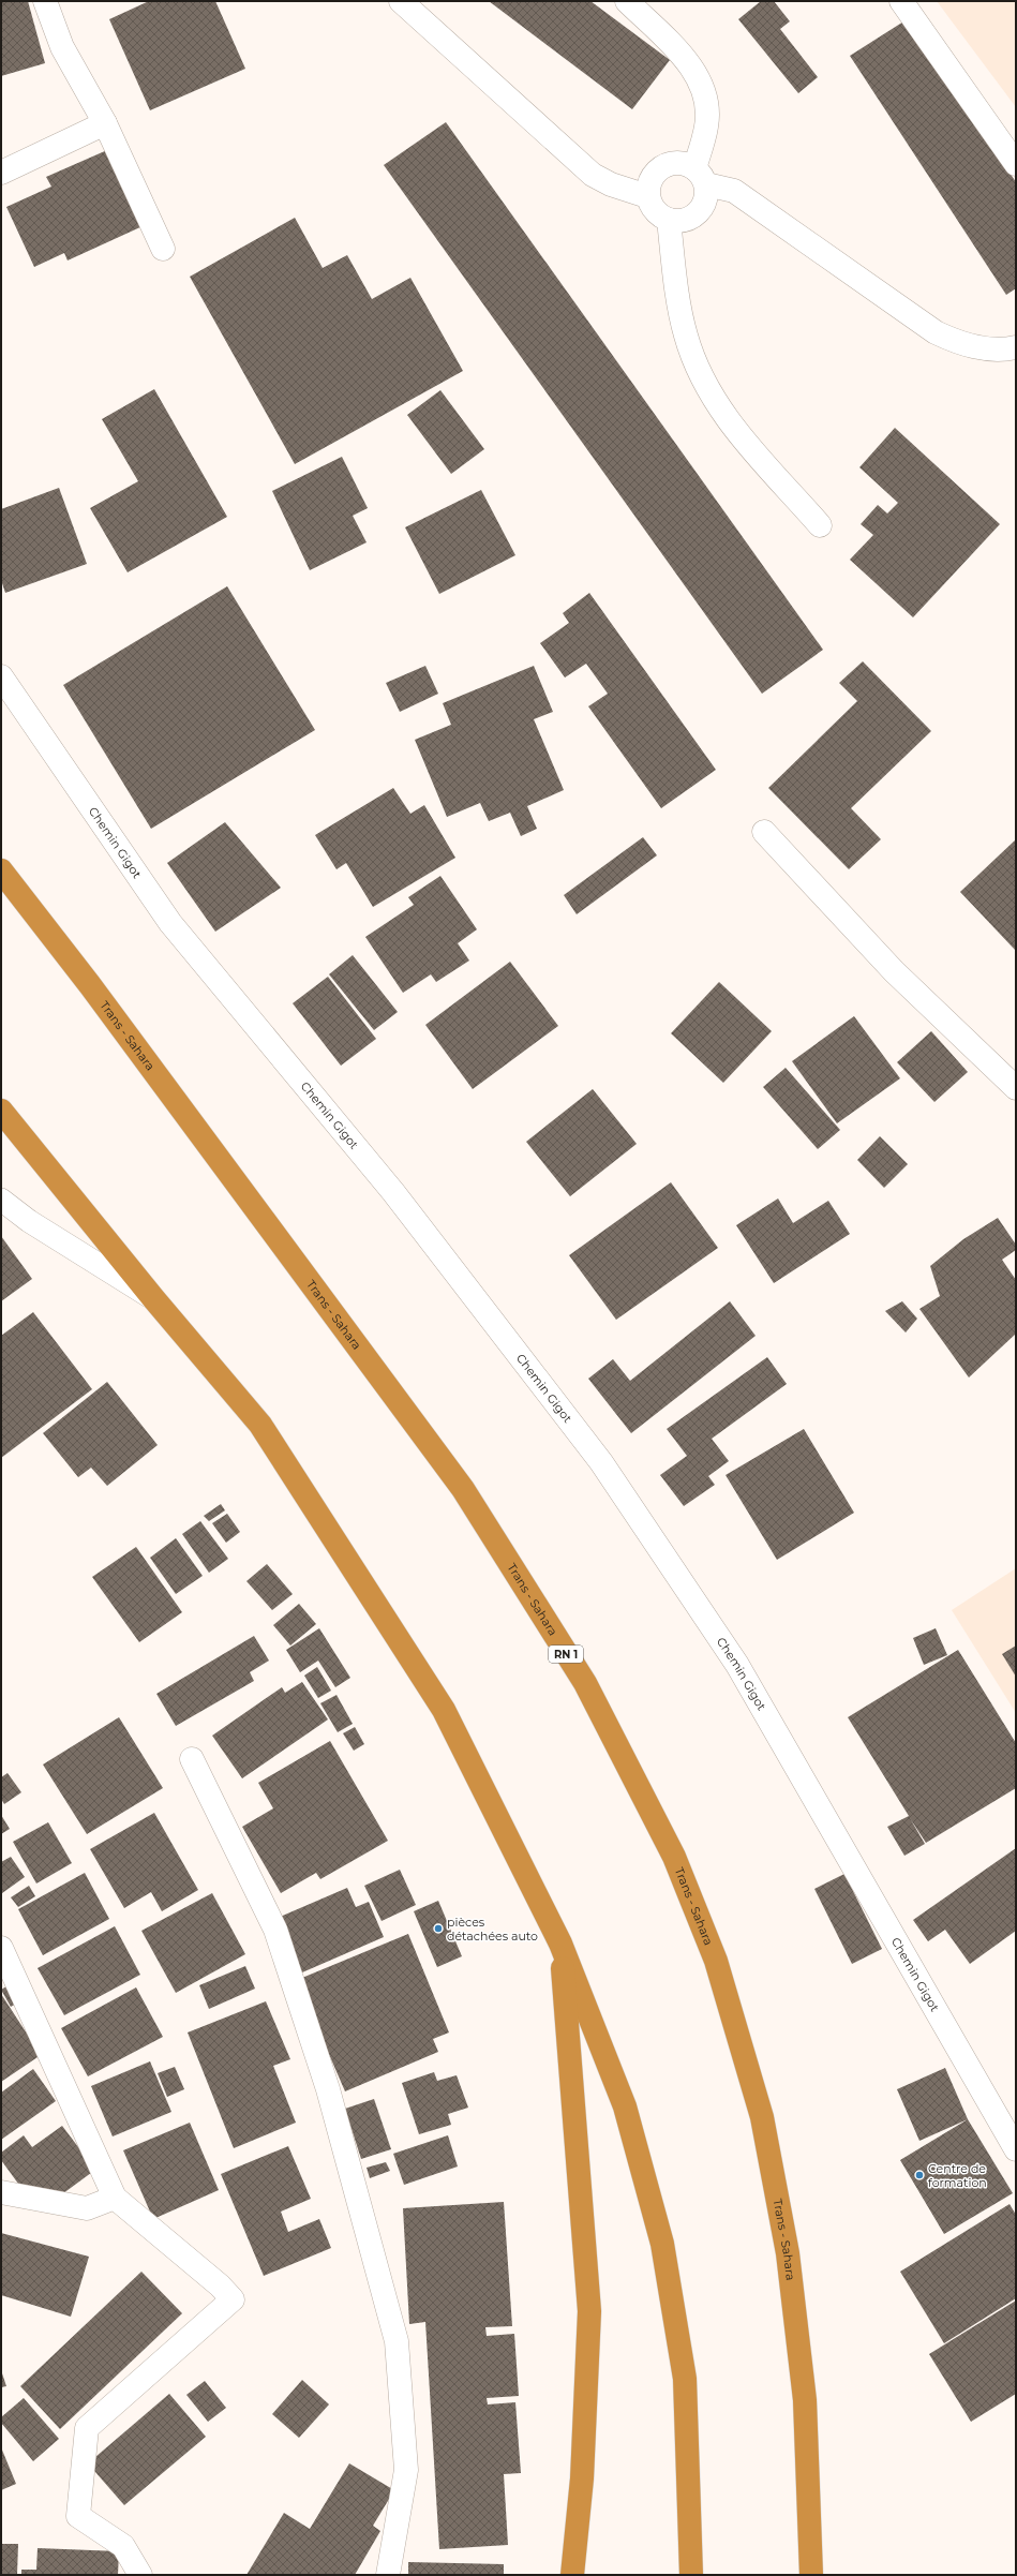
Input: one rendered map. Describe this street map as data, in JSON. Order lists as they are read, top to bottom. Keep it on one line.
{"streets":{"highway":["Trans - Sahara","RN 1"],"street":["Chemin Gigot"]},"places":["pièces détachées auto","Centre de formation"]}
